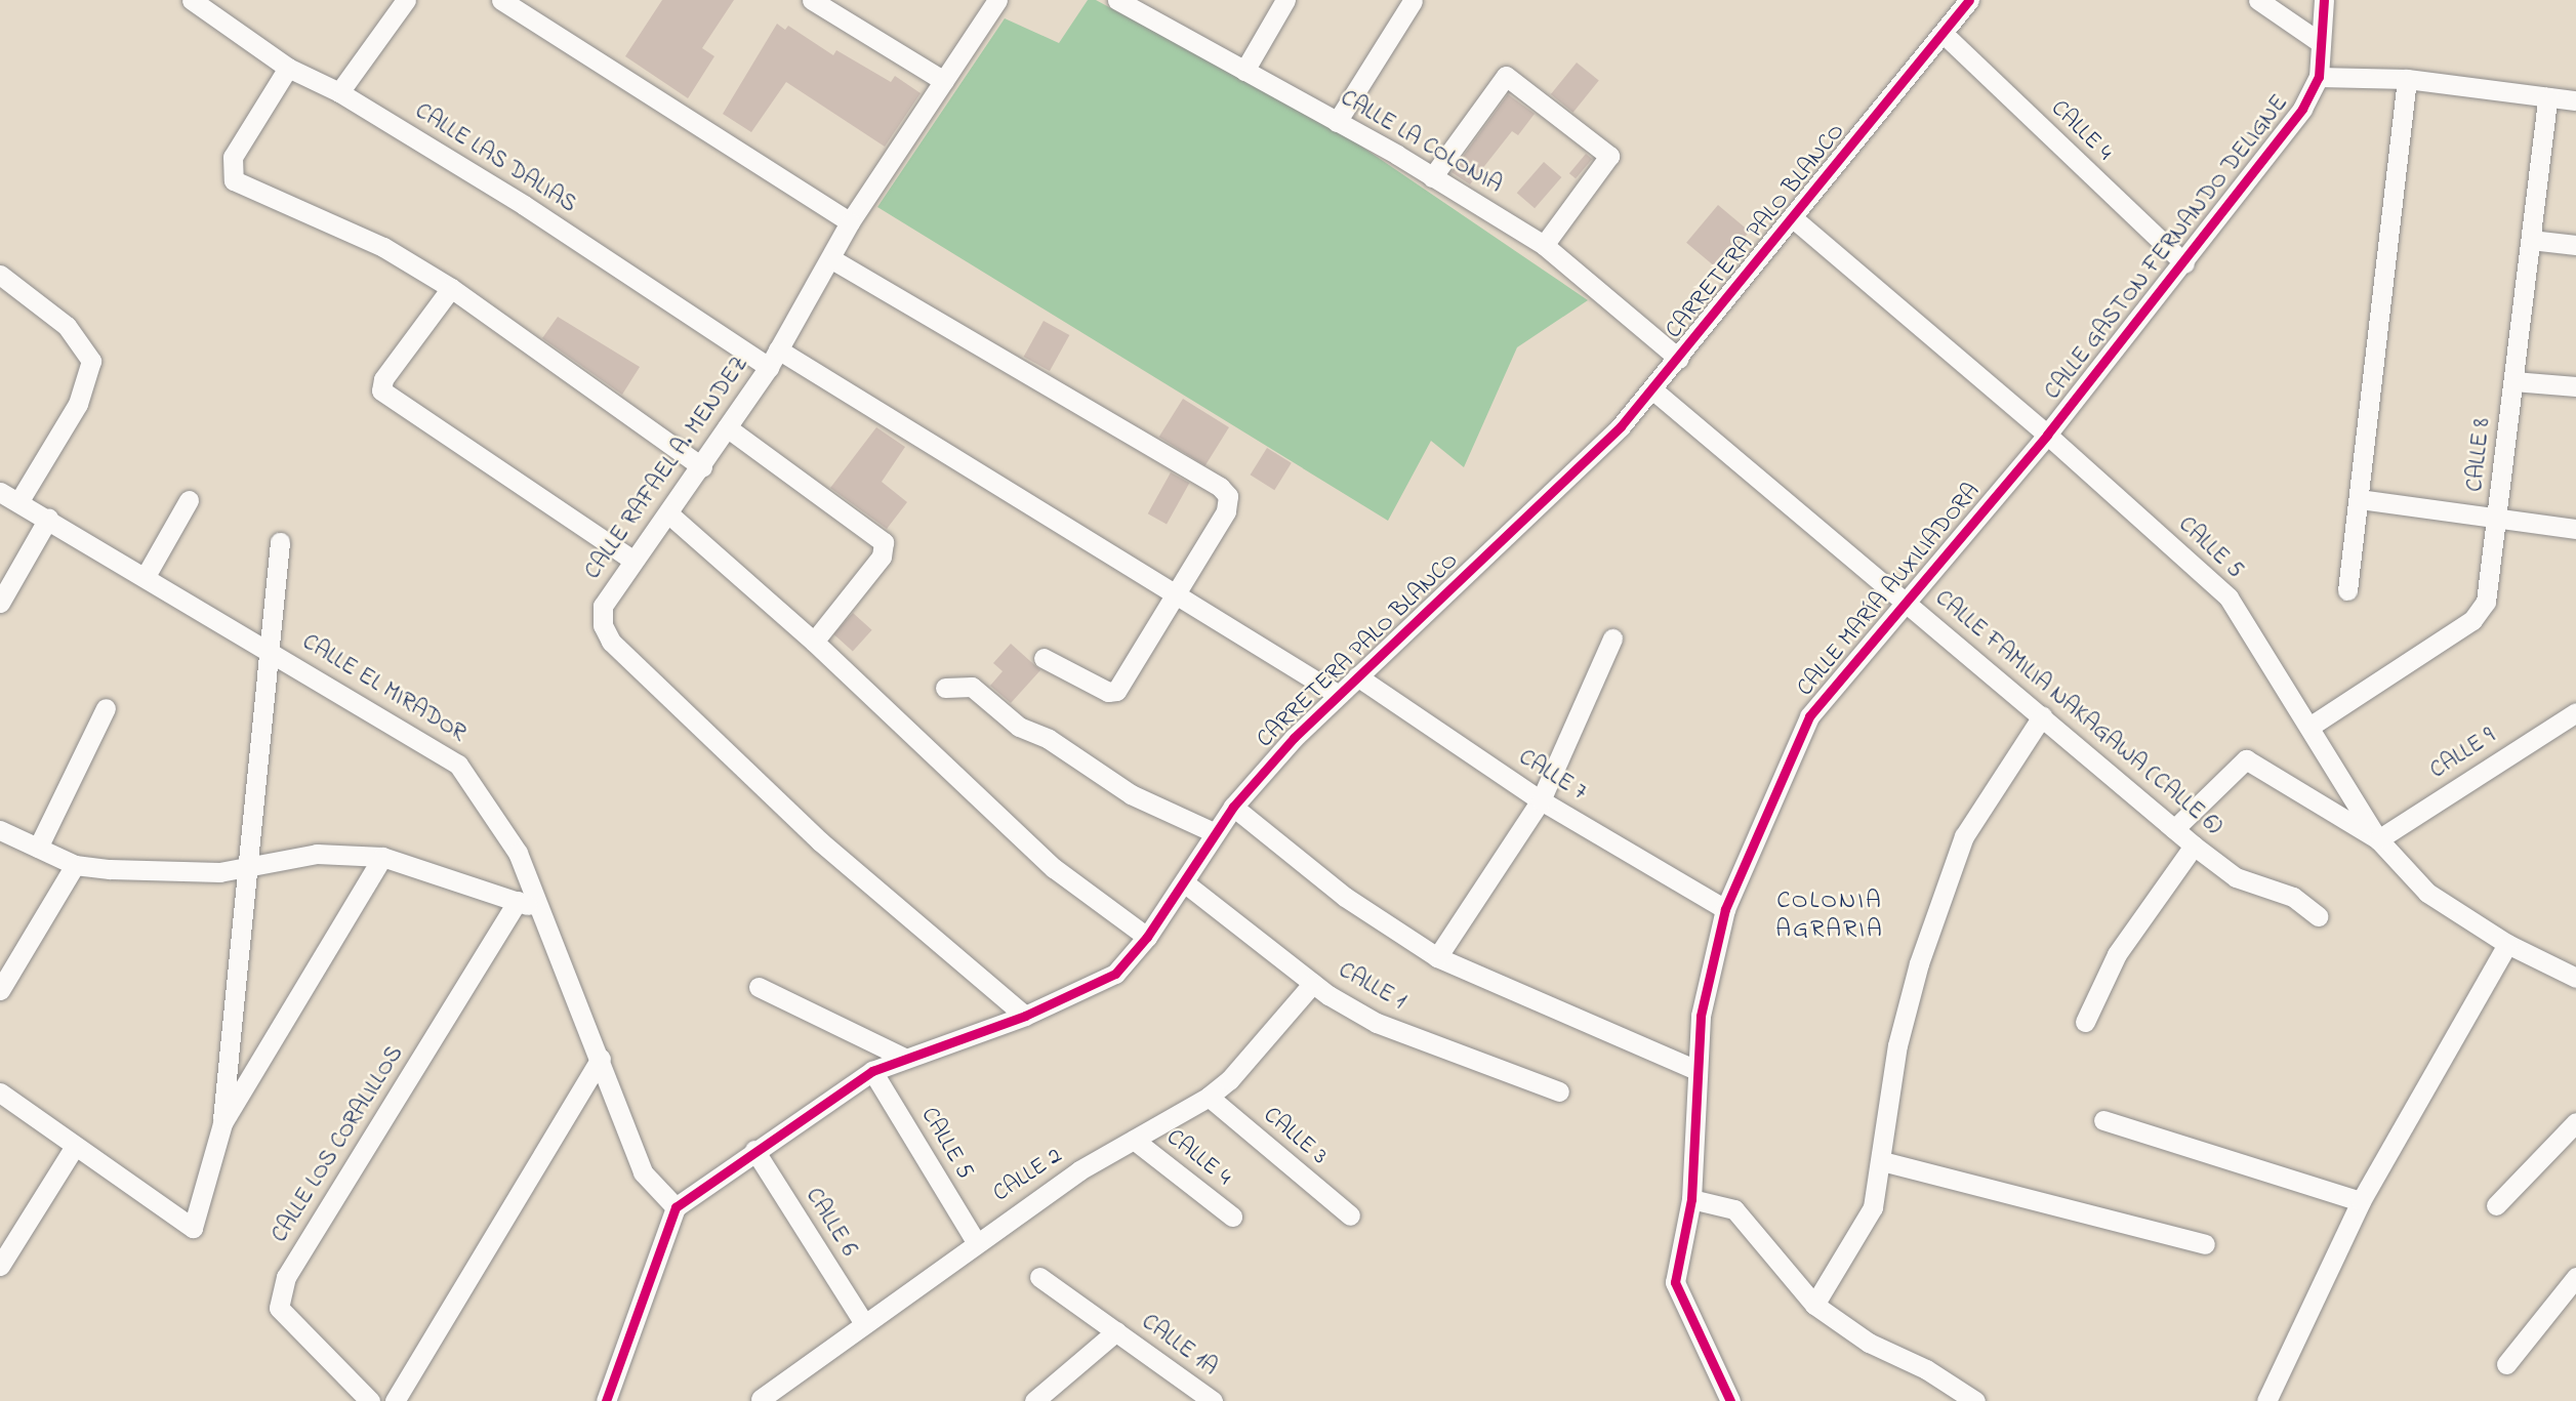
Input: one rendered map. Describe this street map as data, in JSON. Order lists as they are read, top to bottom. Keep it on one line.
{"streets":{"street":["CALLE 4","CALLE LA COLONIA","CALLE LAS DALIAS","CARRETERA PALO BLANCO","CALLE GASTON FERNANDO DELIGNE","CALLE 8","CALLE RAFAEL A. MENDEZ","CALLE 5","CALLE MARÍA AUXILIADORA","CALLE EL MIRADOR","CALLE FAMILIA NAKAGAWA (CALLE 6)","CALLE 9","CALLE 7","CALLE 1","CALLE 3","CALLE LOS CORALILLOS","CALLE 2","CALLE 6","CALLE 1A"]},"crossings":[["CALLE 4","CARRETERA PALO BLANCO"],["CALLE 4","CALLE GASTON FERNANDO DELIGNE"],["CALLE 4","CALLE 2"],["CALLE LA COLONIA","CARRETERA PALO BLANCO"],["CALLE LAS DALIAS","CARRETERA PALO BLANCO"],["CALLE LAS DALIAS","CALLE RAFAEL A. MENDEZ"],["CARRETERA PALO BLANCO","CALLE RAFAEL A. MENDEZ"],["CARRETERA PALO BLANCO","CALLE 5"],["CARRETERA PALO BLANCO","CALLE EL MIRADOR"],["CARRETERA PALO BLANCO","CALLE FAMILIA NAKAGAWA (CALLE 6)"],["CARRETERA PALO BLANCO","CALLE 7"],["CARRETERA PALO BLANCO","CALLE 1"],["CARRETERA PALO BLANCO","CALLE 6"],["CALLE GASTON FERNANDO DELIGNE","CALLE 5"],["CALLE GASTON FERNANDO DELIGNE","CALLE MARÍA AUXILIADORA"],["CALLE 8","CALLE 5"],["CALLE 5","CALLE MARÍA AUXILIADORA"],["CALLE 5","CALLE 9"],["CALLE 5","CALLE 2"],["CALLE MARÍA AUXILIADORA","CALLE FAMILIA NAKAGAWA (CALLE 6)"],["CALLE MARÍA AUXILIADORA","CALLE 7"],["CALLE 1","CALLE 2"],["CALLE 3","CALLE 2"],["CALLE 2","CALLE 6"]],"districts":["COLONIA AGRARIA"]}
